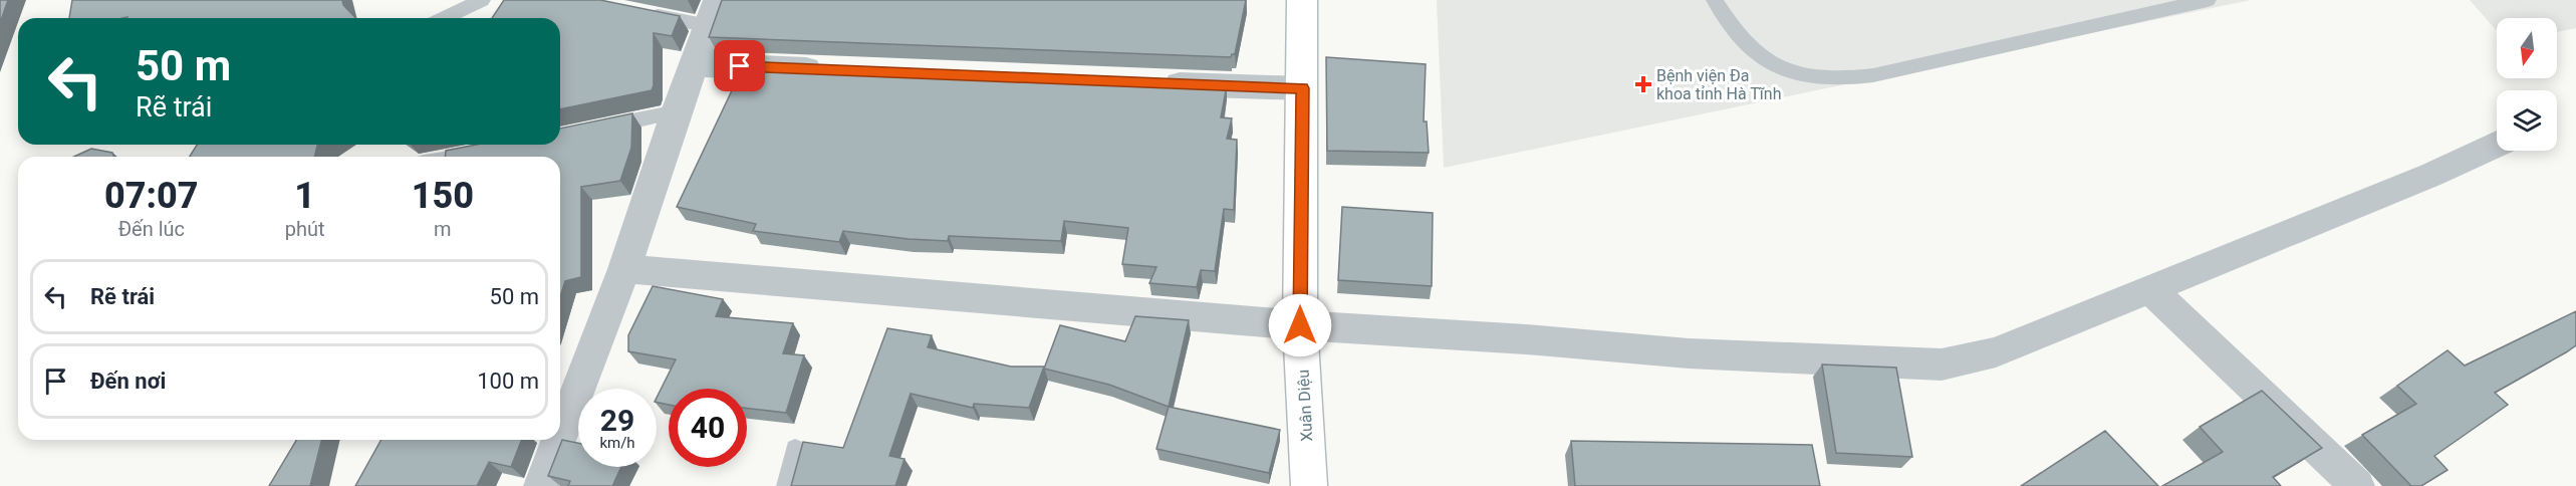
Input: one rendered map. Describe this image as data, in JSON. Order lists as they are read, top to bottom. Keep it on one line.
{"streets":{"street":["Xuân Diệu"]},"places":{"health":["Bệnh viện Đa khoa tỉnh Hà Tĩnh"]},"north":"bottom","page":{"turn":["50 m","Rẽ trái"],"eta":["07:07","Đến lúc","1","phút","150","m"],"list":[{"name":"Rẽ trái","value":"50 m"},{"name":"Đến nơi","value":"100 m"}],"speed":"29 km/h","limit":"40"}}
